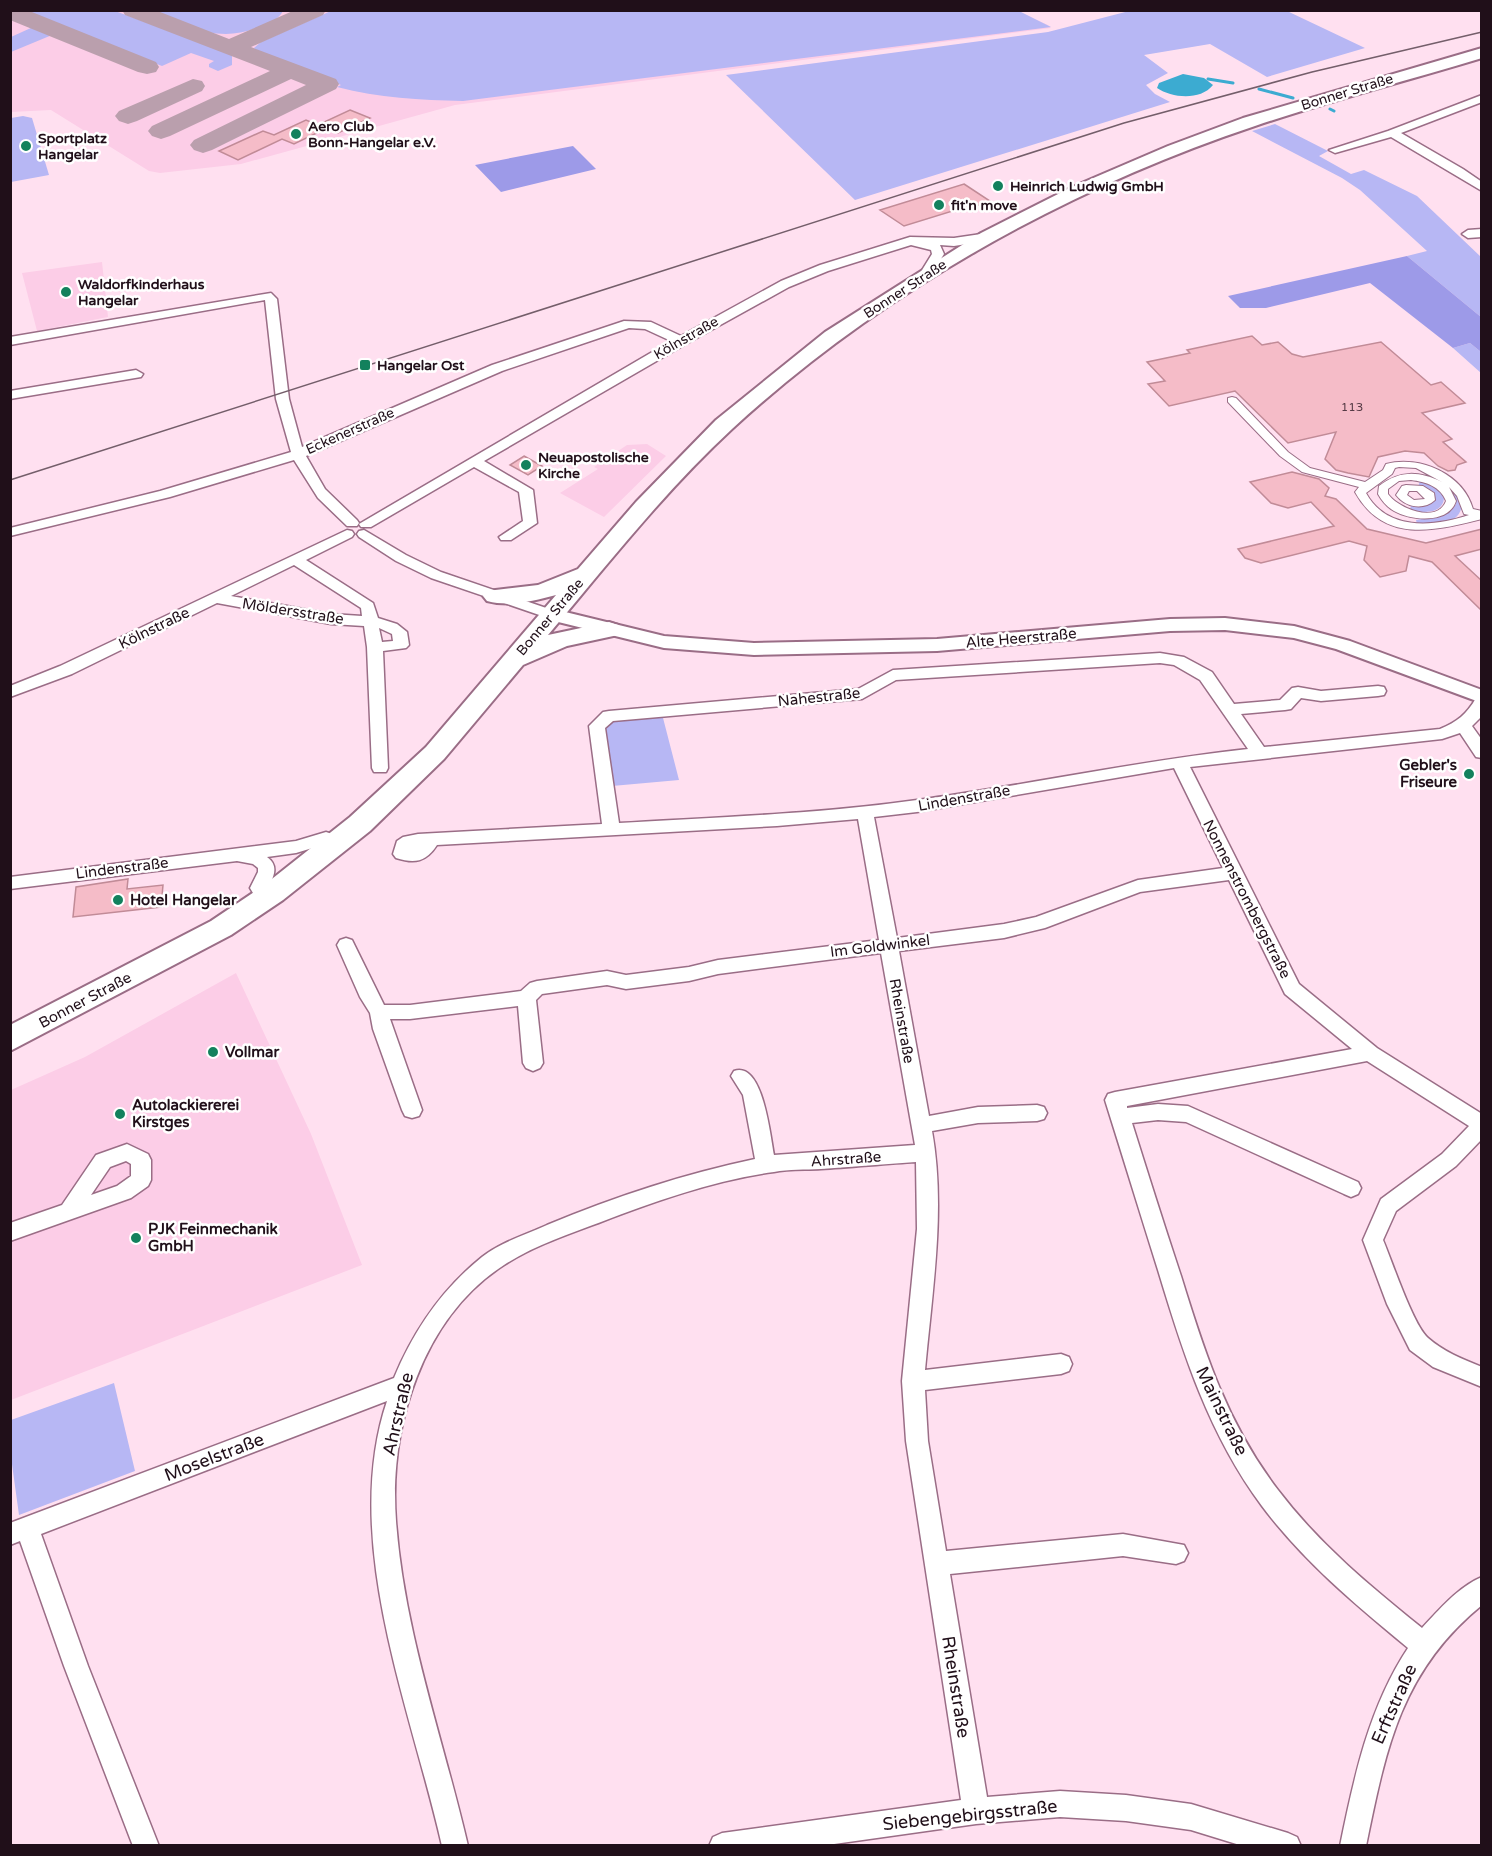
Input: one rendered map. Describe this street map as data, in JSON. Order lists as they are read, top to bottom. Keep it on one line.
{"streets":{"main road":["Bonner Straße"],"street":["Kölnstraße","Eckenerstraße","Möldersstraße","Alte Heerstraße","Nahestraße","Lindenstraße","Nonnenstrombergstraße","Im Goldwinkel","Rheinstraße","Ahrstraße","Mainstraße","Moselstraße","Erftstraße","Siebengebirgsstraße"]},"crossings":[["Bonner Straße","Kölnstraße"],["Bonner Straße","Alte Heerstraße"],["Bonner Straße","Lindenstraße"],["Kölnstraße","Eckenerstraße"],["Kölnstraße","Möldersstraße"],["Nahestraße","Lindenstraße"],["Lindenstraße","Nonnenstrombergstraße"],["Lindenstraße","Rheinstraße"],["Nonnenstrombergstraße","Im Goldwinkel"],["Im Goldwinkel","Rheinstraße"],["Rheinstraße","Ahrstraße"],["Rheinstraße","Siebengebirgsstraße"],["Ahrstraße","Moselstraße"],["Mainstraße","Erftstraße"]],"places":{"other":["Aero Club Bonn-Hangelar e.V.","Sportplatz Hangelar","Heinrich Ludwig GmbH","fit'n move","Waldorfkinderhaus Hangelar","Neuapostolische Kirche","Gebler's Friseure","Hotel Hangelar","Vollmar","Autolackiererei Kirstges","PJK Feinmechanik GmbH"],"transit":["Hangelar Ost"]},"house_numbers":["113"]}
